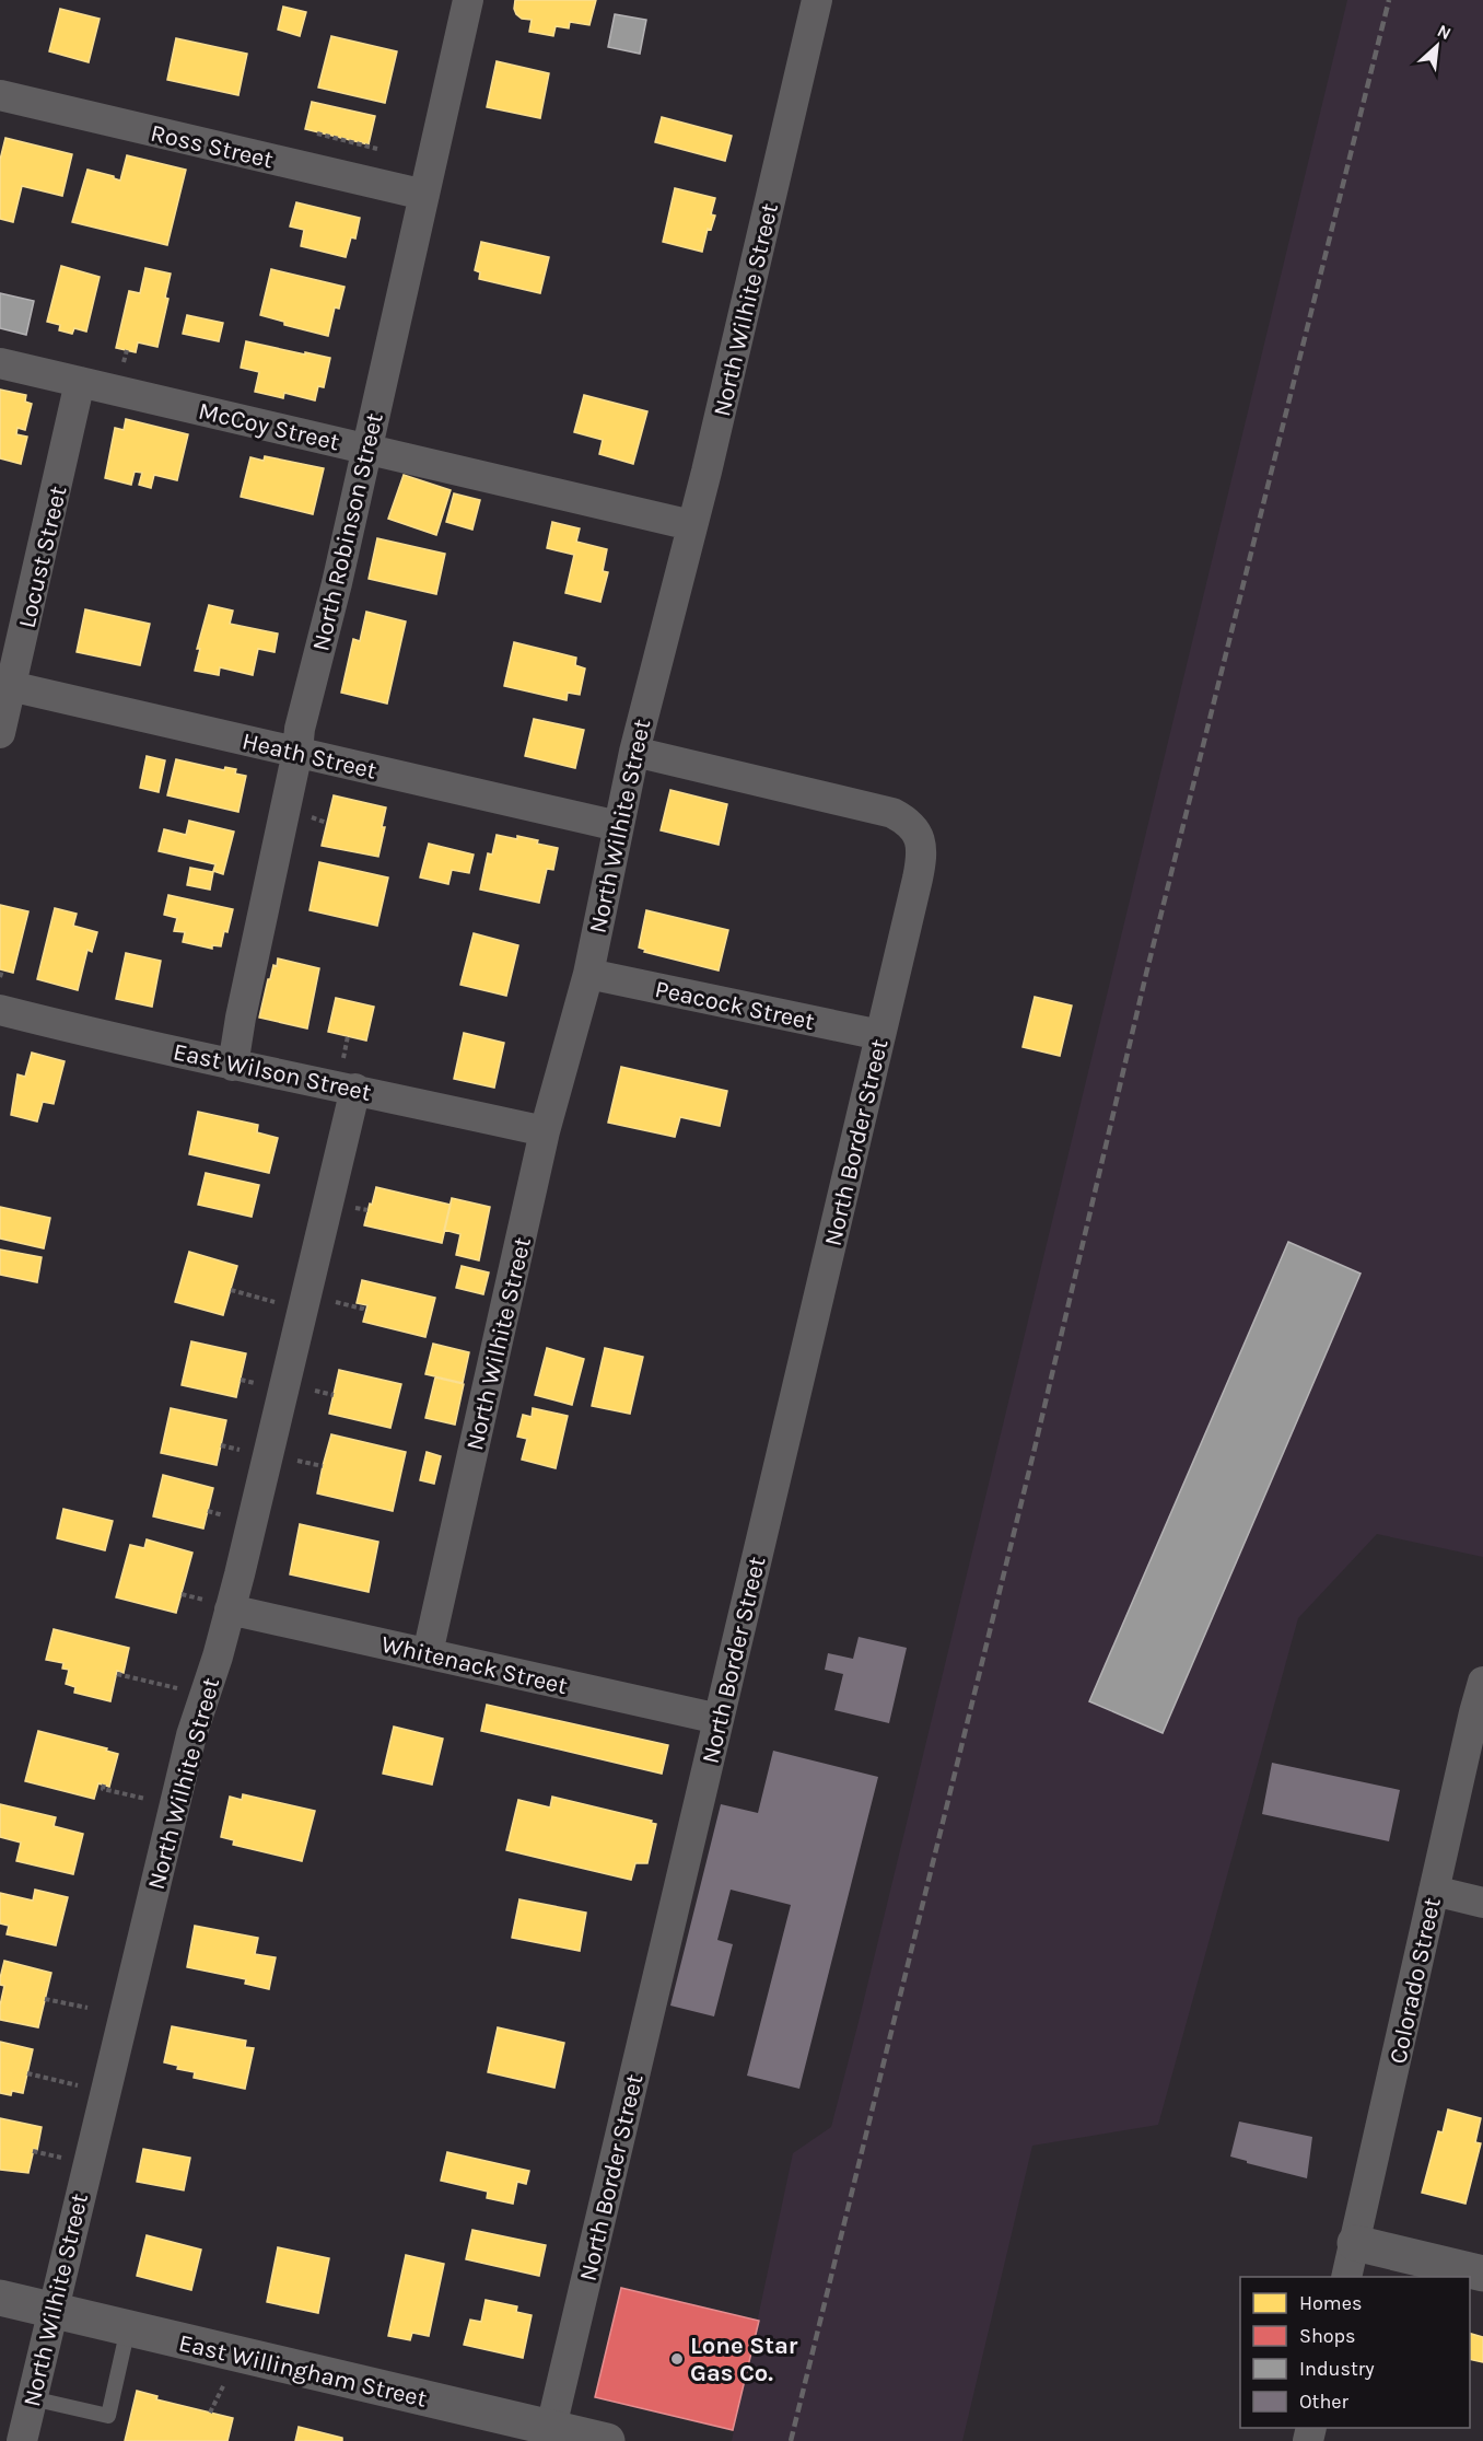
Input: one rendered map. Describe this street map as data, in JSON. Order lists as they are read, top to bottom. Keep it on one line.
{"streets":{"street":["Ross Street","North Wilhite Street","McCoy Street","North Robinson Street","Locust Street","Heath Street","Peacock Street","East Wilson Street","North Border Street","Whitenack Street","Colorado Street","East Willingham Street"]},"crossings":[["Ross Street","North Robinson Street"],["North Wilhite Street","McCoy Street"],["North Wilhite Street","Heath Street"],["North Wilhite Street","Peacock Street"],["North Wilhite Street","East Wilson Street"],["North Wilhite Street","North Border Street"],["North Wilhite Street","Whitenack Street"],["North Wilhite Street","East Willingham Street"],["McCoy Street","North Robinson Street"],["McCoy Street","Locust Street"],["North Robinson Street","Heath Street"],["North Robinson Street","East Wilson Street"],["Locust Street","Heath Street"],["Peacock Street","North Border Street"],["North Border Street","Whitenack Street"],["North Border Street","East Willingham Street"]],"places":["Lone Star Gas Co."],"legend":["Homes","Shops","Industry","Other"],"north":"top right"}
